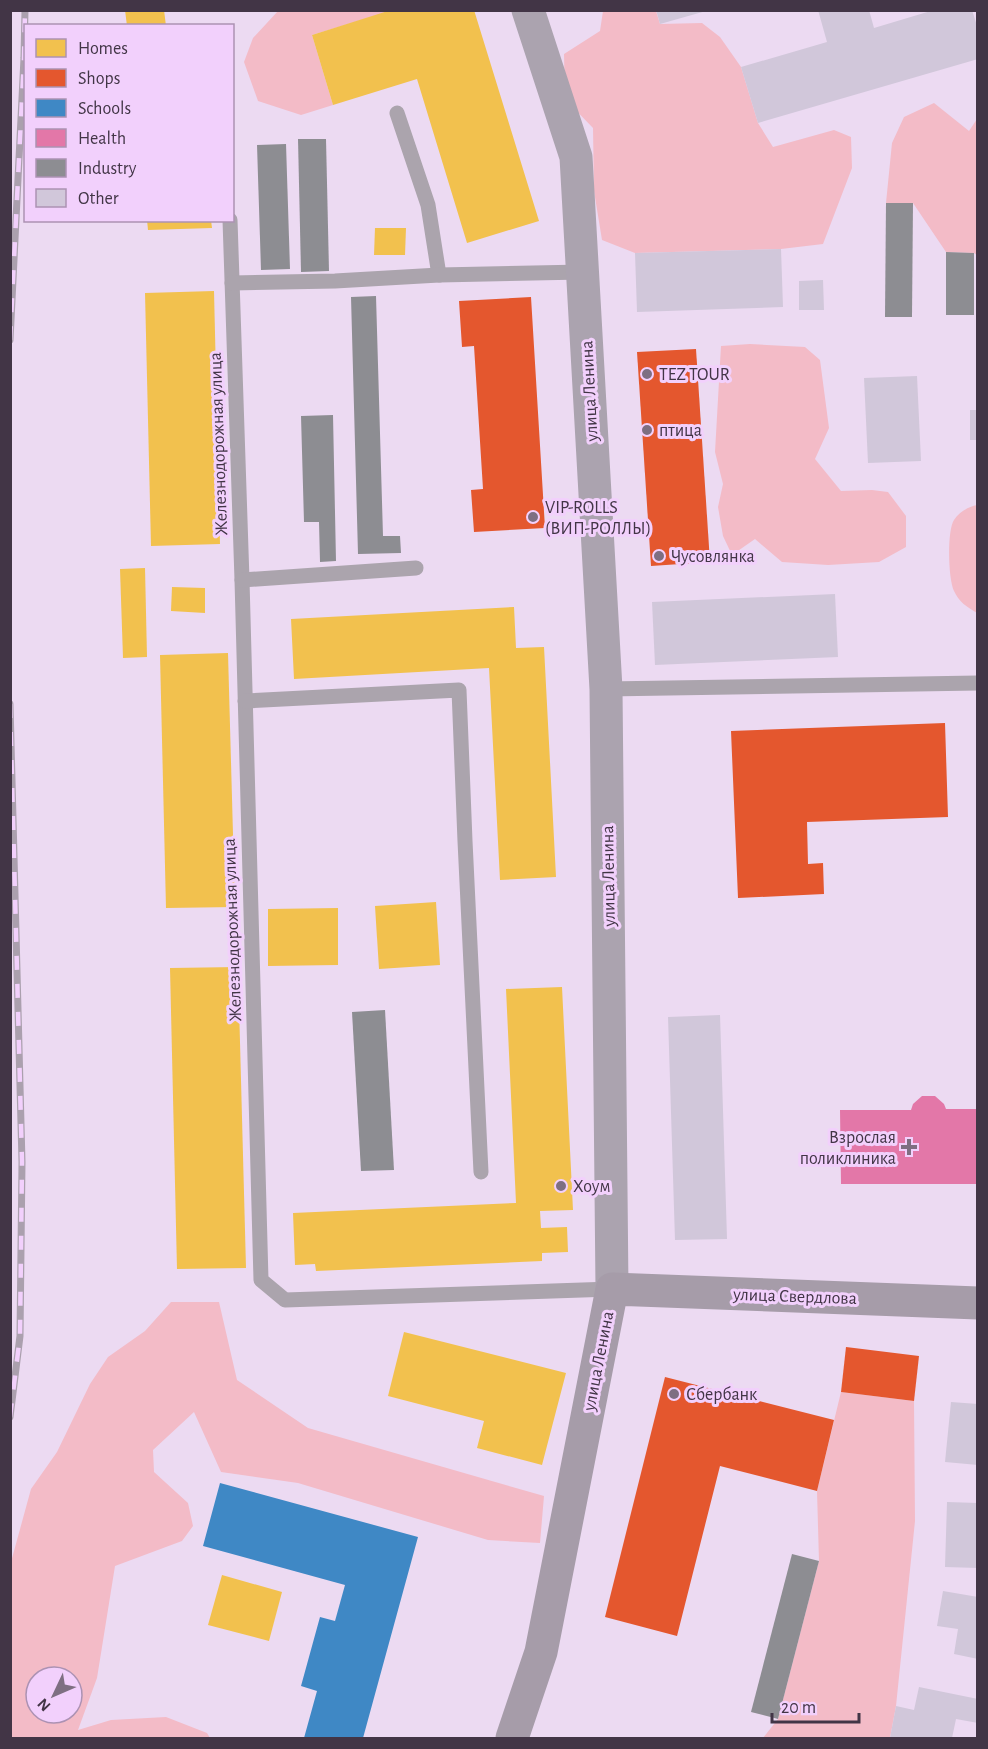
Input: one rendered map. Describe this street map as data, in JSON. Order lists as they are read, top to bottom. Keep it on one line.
{"streets":{"main road":["улица Ленина","улица Свердлова"],"lane":["Железнодорожная улица"]},"crossings":[["улица Ленина","Железнодорожная улица"],["улица Ленина","улица Свердлова"],["Железнодорожная улица","улица Свердлова"]],"places":{"other":["TEZ TOUR","птица","VIP-ROLLS (ВИП-РОЛЛЫ)","Чусовлянка","Хоум","Сбербанк"],"health":["Взрослая поликлиника"]},"legend":["Homes","Shops","Schools","Health","Industry","Other"],"scale_bar":"20 m","north":"bottom left"}
